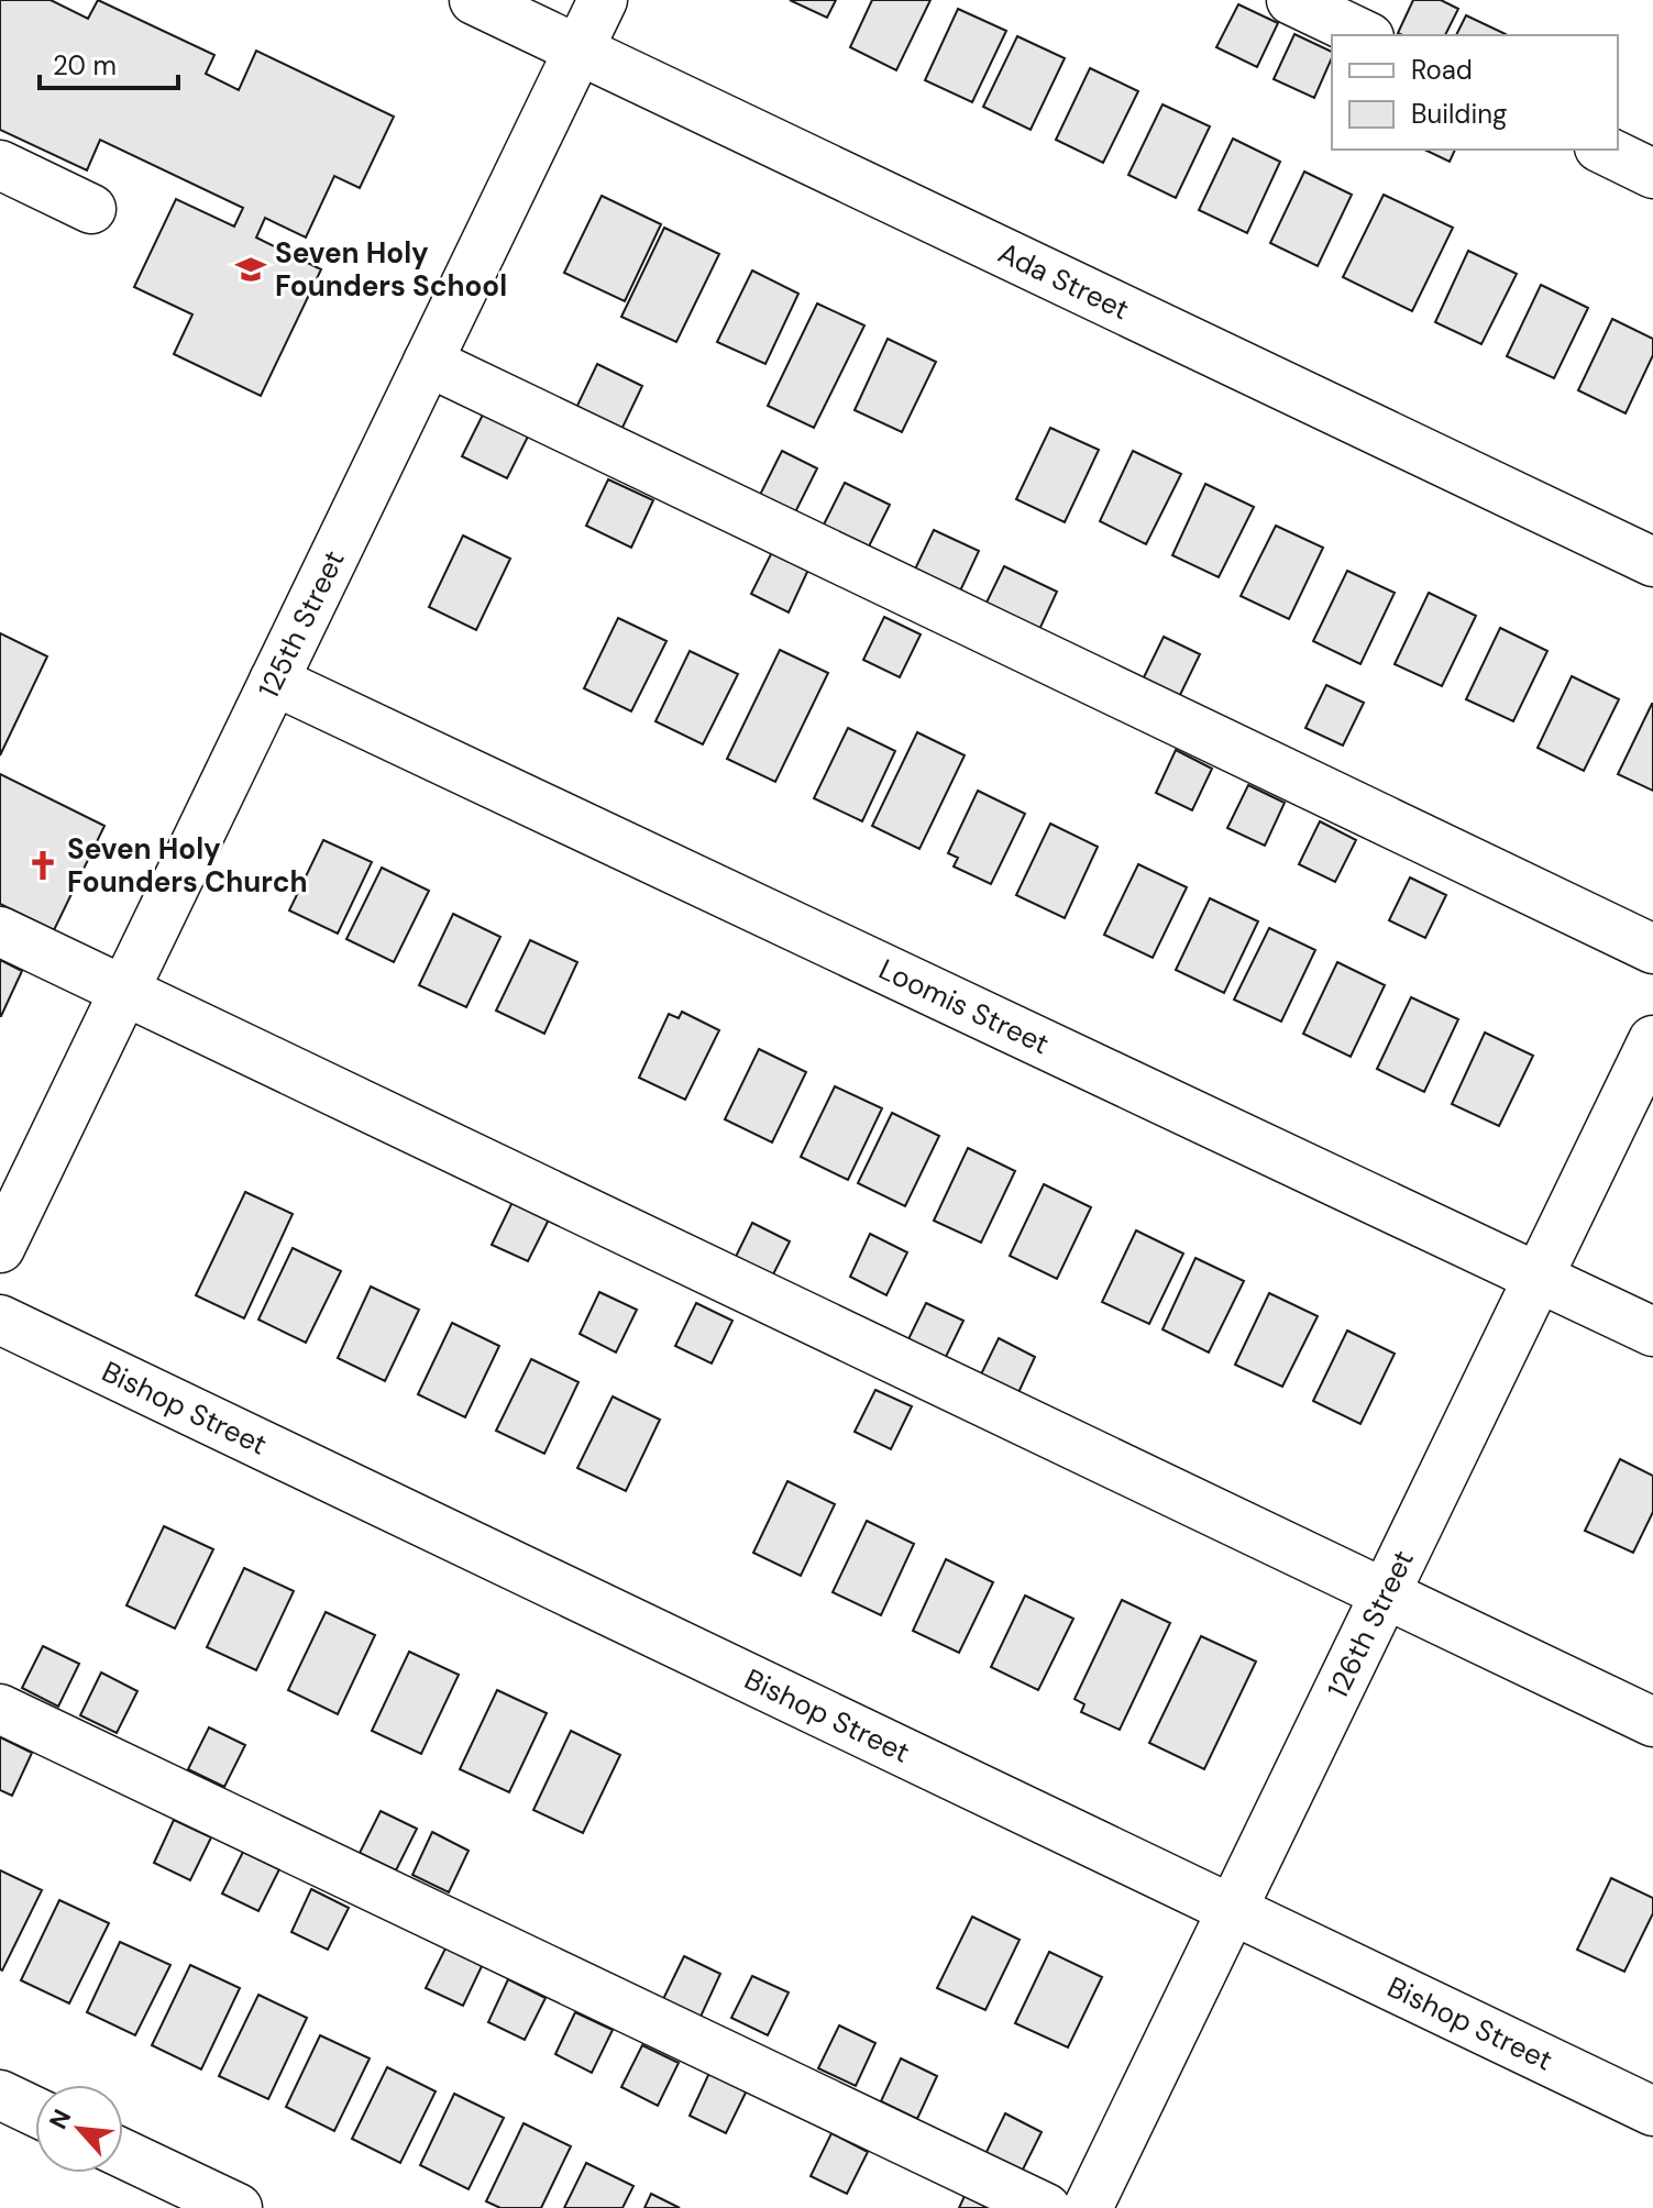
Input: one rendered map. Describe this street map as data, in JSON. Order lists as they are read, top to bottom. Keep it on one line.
{"streets":{"street":["Ada Street","125th Street","Loomis Street","Bishop Street","126th Street"]},"crossings":[["Ada Street","125th Street"],["125th Street","Loomis Street"],["Loomis Street","126th Street"],["Bishop Street","126th Street"]],"places":{"school or university":["Seven Holy Founders School"],"church":["Seven Holy Founders Church"]},"legend":["Road","Building"],"scale_bar":"20 m","north":"top left"}
